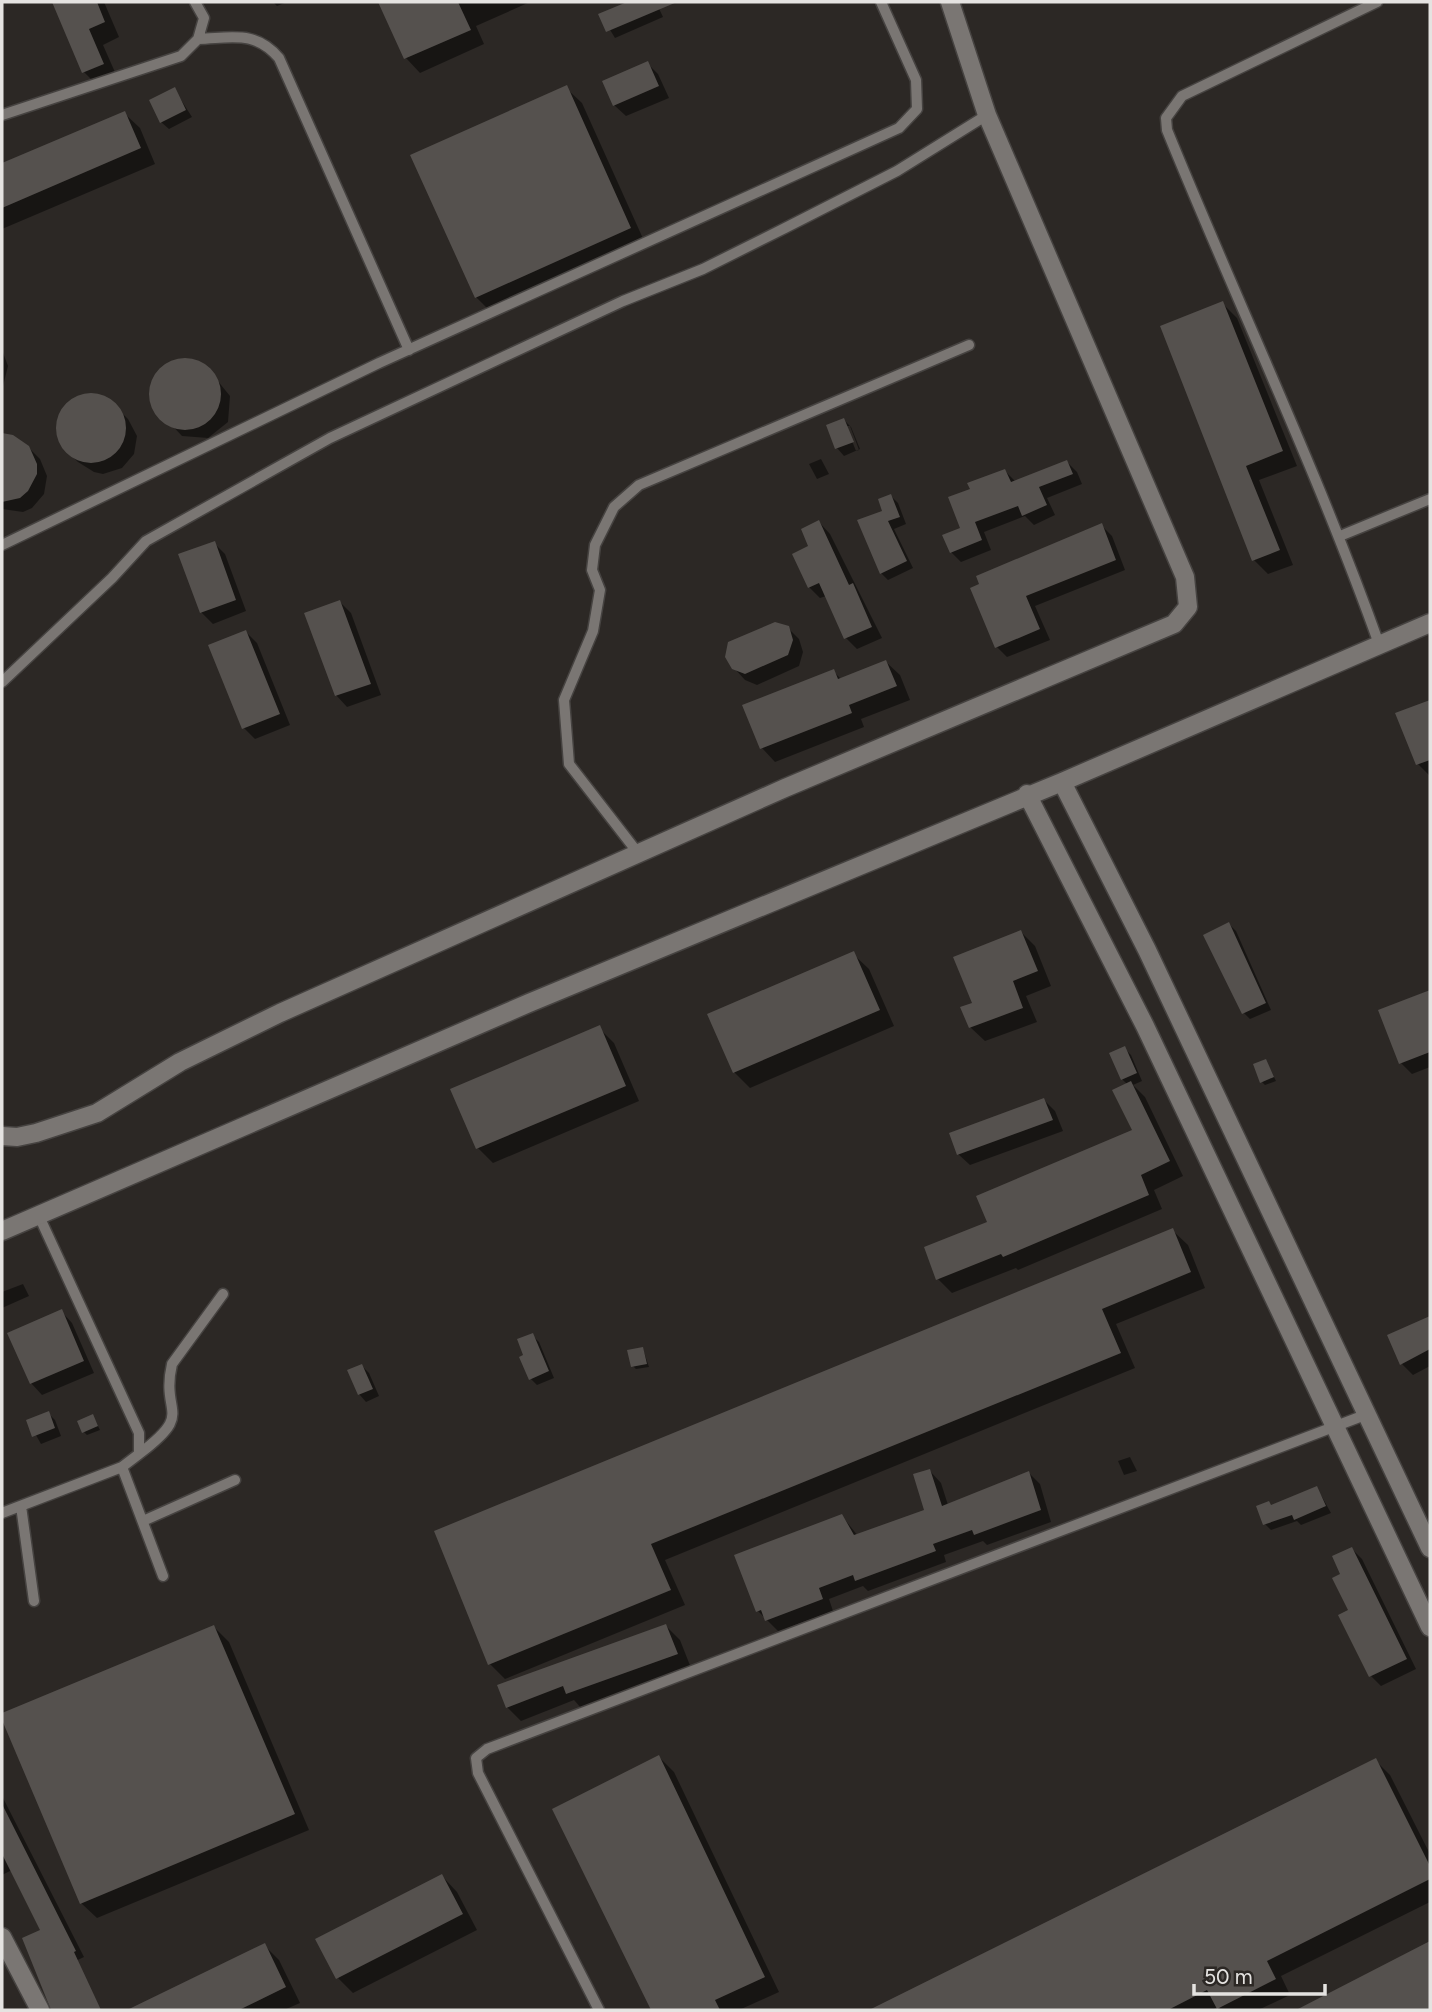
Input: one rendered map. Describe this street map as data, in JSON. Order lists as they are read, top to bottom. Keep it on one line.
{"scale_bar":"50 m"}
